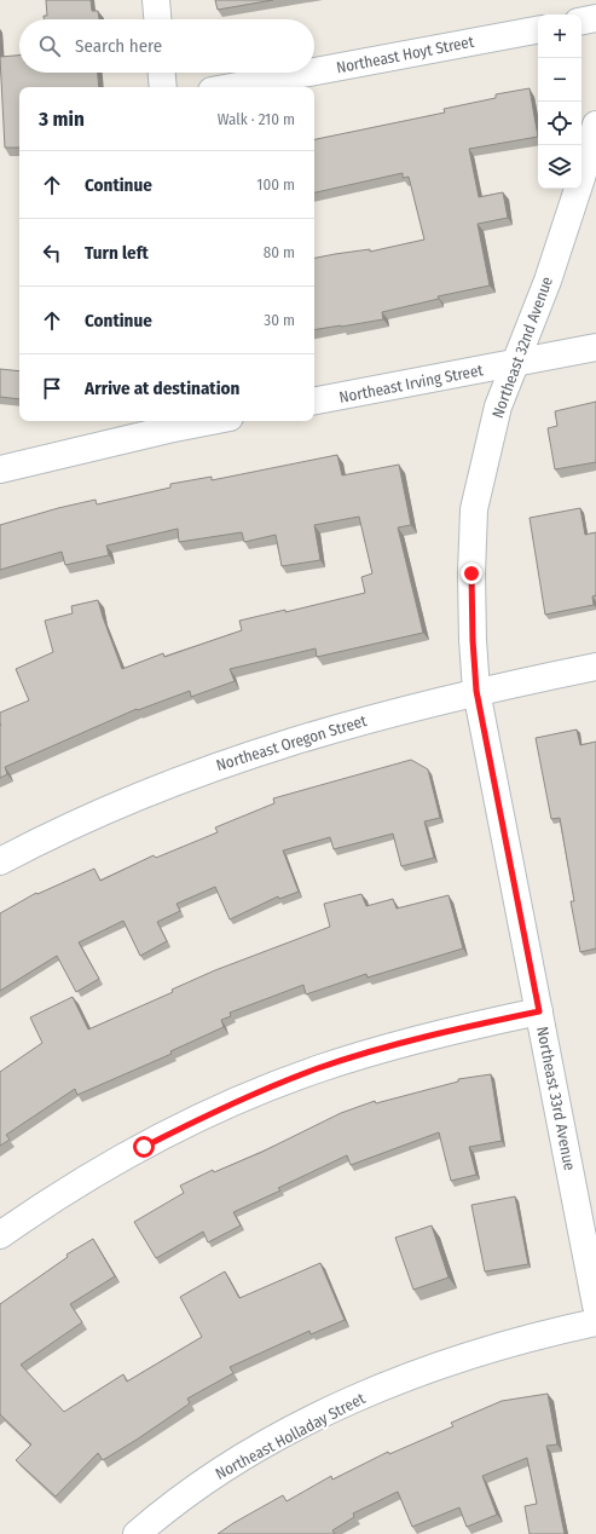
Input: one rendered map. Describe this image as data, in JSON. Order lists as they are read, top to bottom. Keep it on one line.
{"streets":{"street":["Northeast Hoyt Street","Northeast 32nd Avenue","Northeast Irving Street","Northeast Oregon Street","Northeast 33rd Avenue","Northeast Holladay Street"]},"crossings":[["Northeast 32nd Avenue","Northeast Irving Street"],["Northeast 32nd Avenue","Northeast Oregon Street"],["Northeast 32nd Avenue","Northeast 33rd Avenue"],["Northeast Oregon Street","Northeast 33rd Avenue"]],"page":{"map_buttons":["+","−"],"search":"Search here","heading":["3 min","Walk · 210 m"],"list":[["Continue","100 m"],["Turn left","80 m"],["Continue","30 m"],"Arrive at destination"]}}
